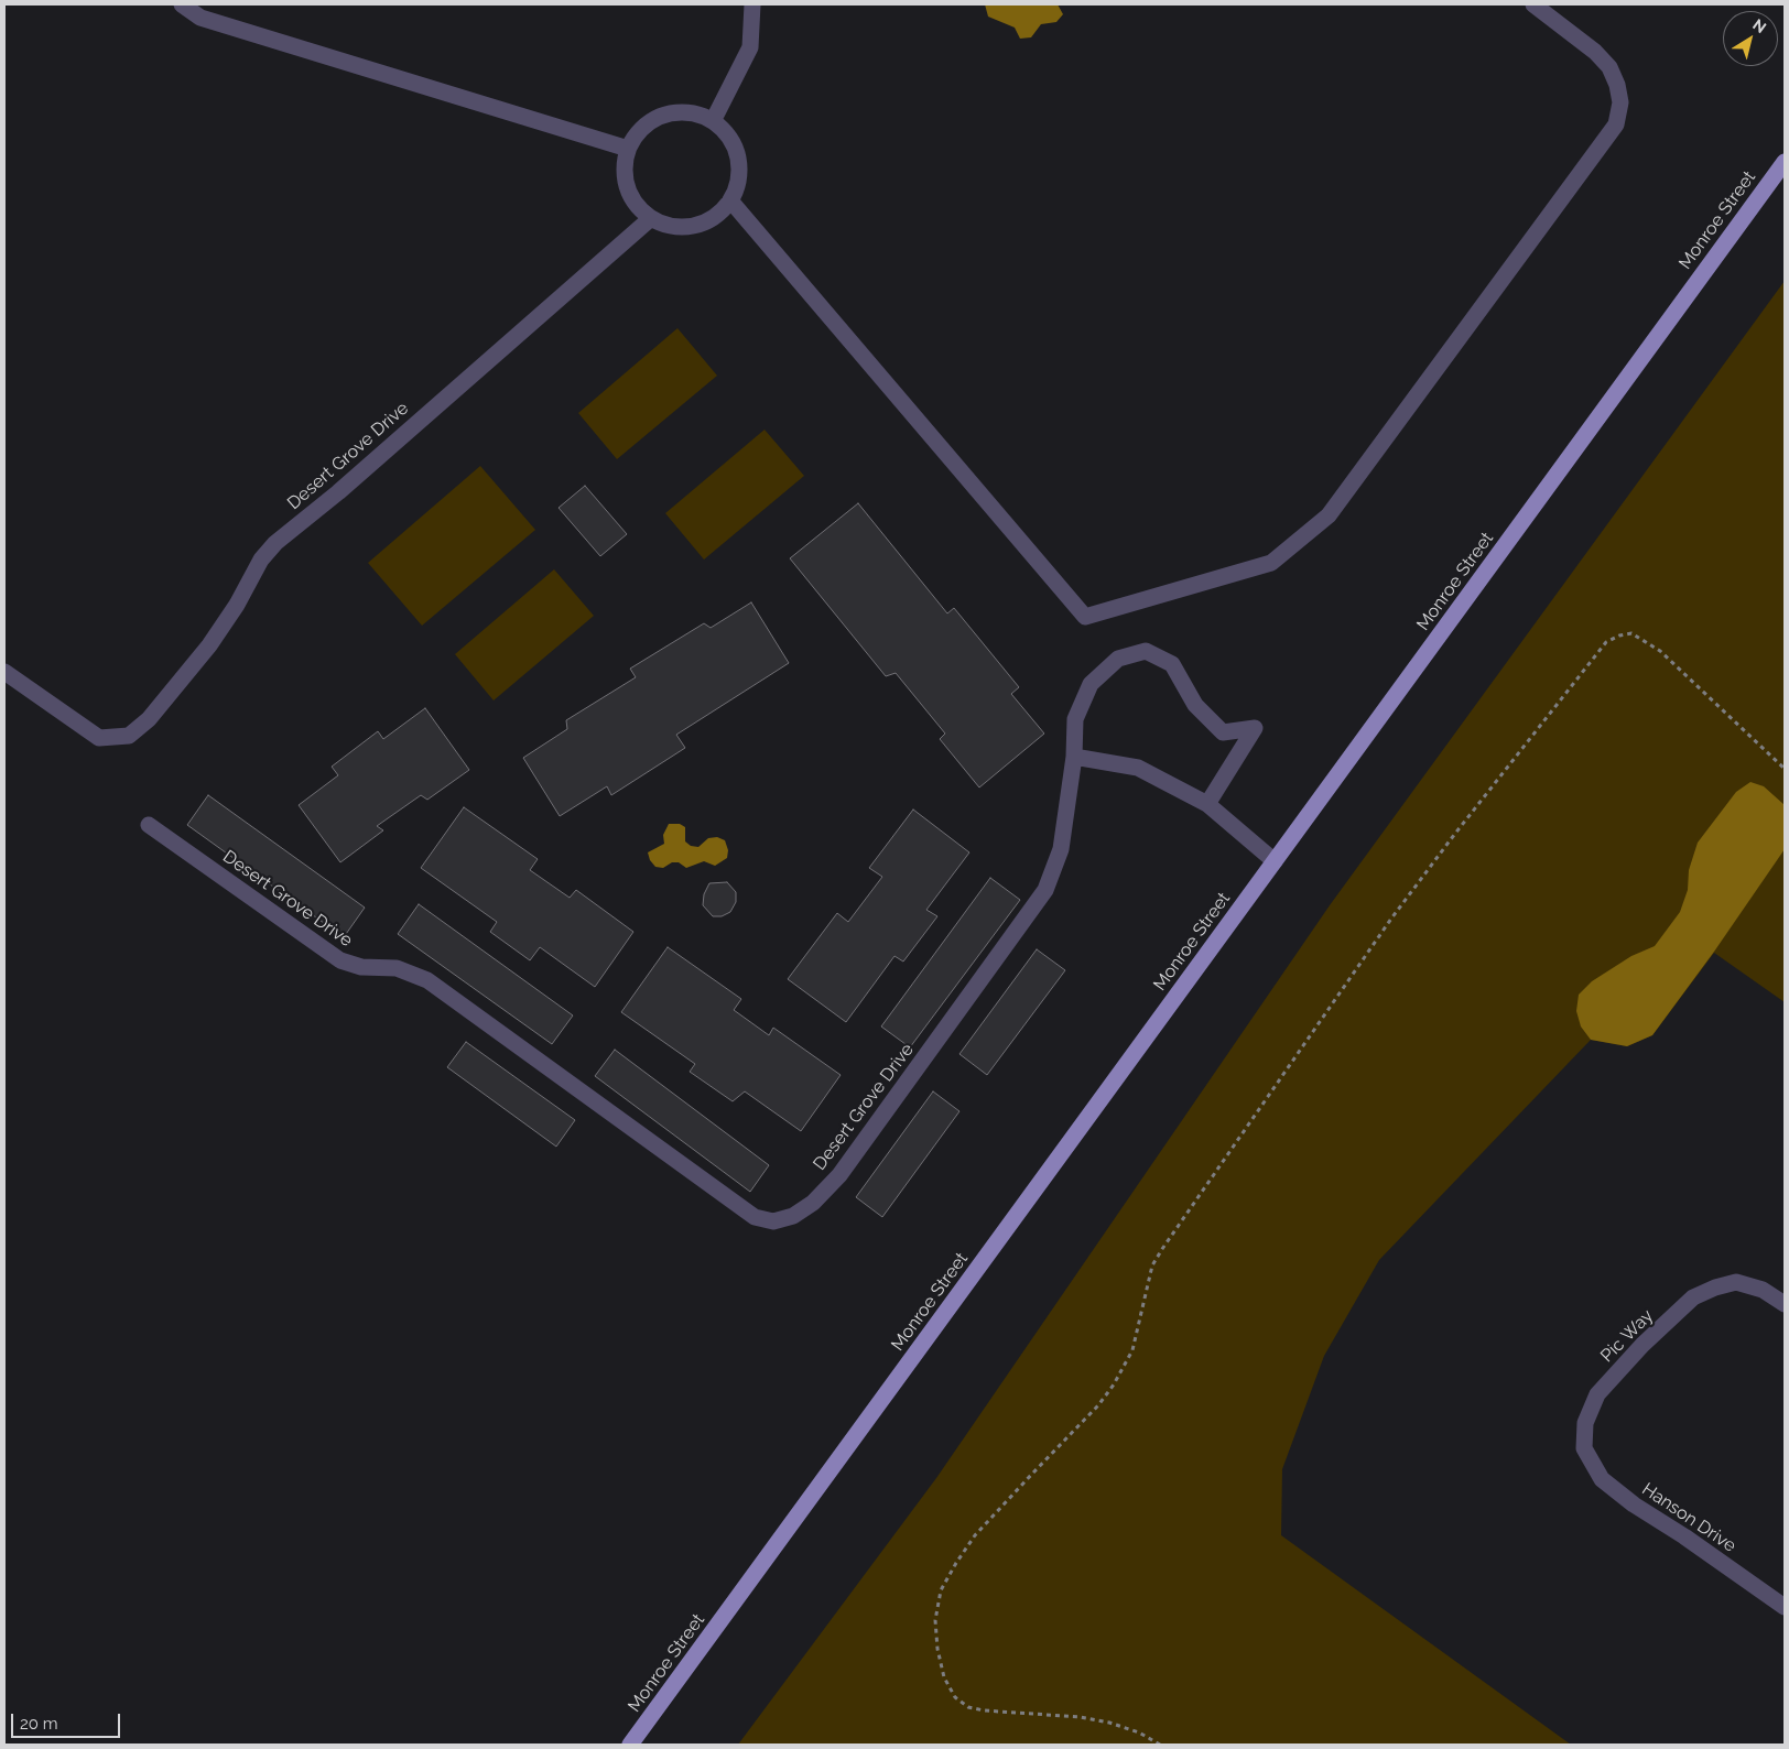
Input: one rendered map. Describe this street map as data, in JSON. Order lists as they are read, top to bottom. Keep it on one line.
{"streets":{"main road":["Monroe Street"],"street":["Desert Grove Drive","Pic Way","Hanson Drive"]},"crossings":[["Pic Way","Hanson Drive"]],"scale_bar":"20 m","north":"top right"}
